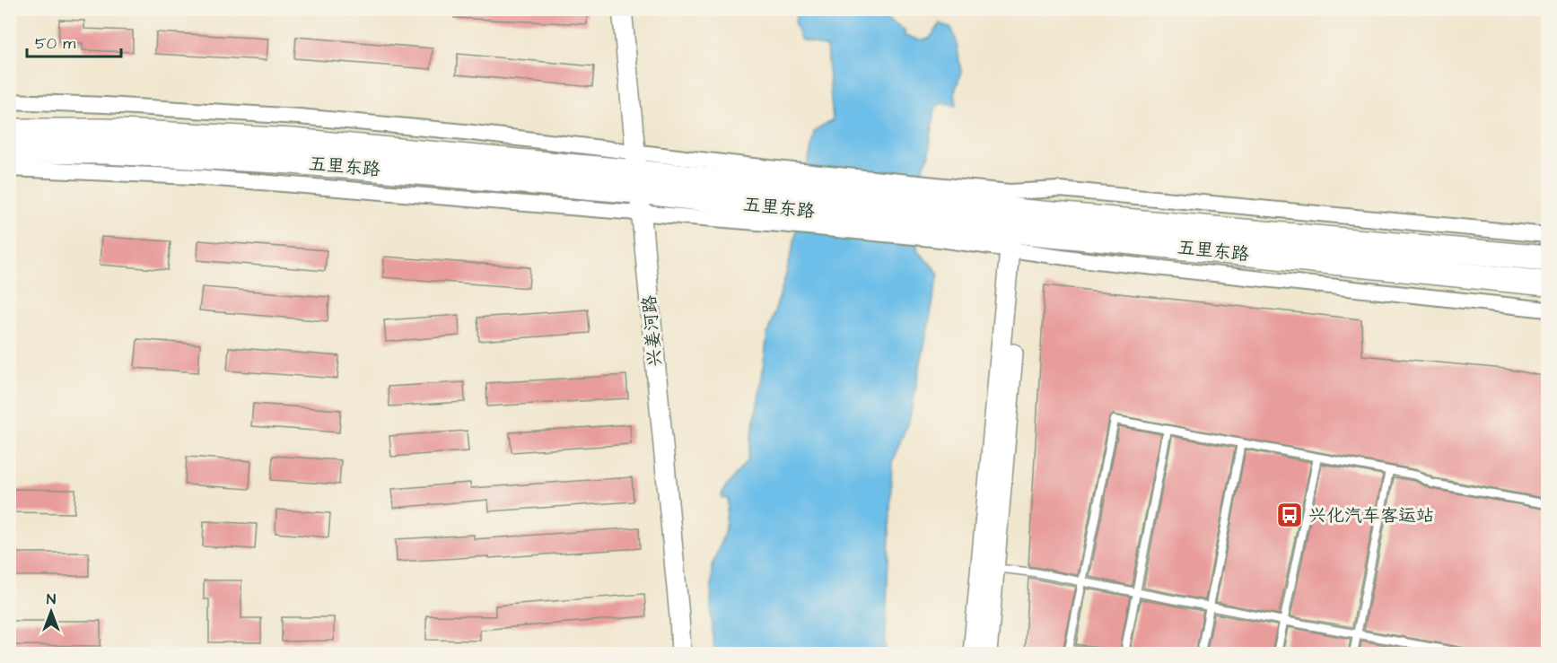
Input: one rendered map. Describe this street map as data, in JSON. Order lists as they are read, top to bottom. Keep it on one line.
{"streets":{"main road":["五里东路"],"street":["兴姜河路"]},"crossings":[["五里东路","兴姜河路"]],"places":{"bus stop":["兴化汽车客运站"]},"scale_bar":"50 m","north":"top"}
